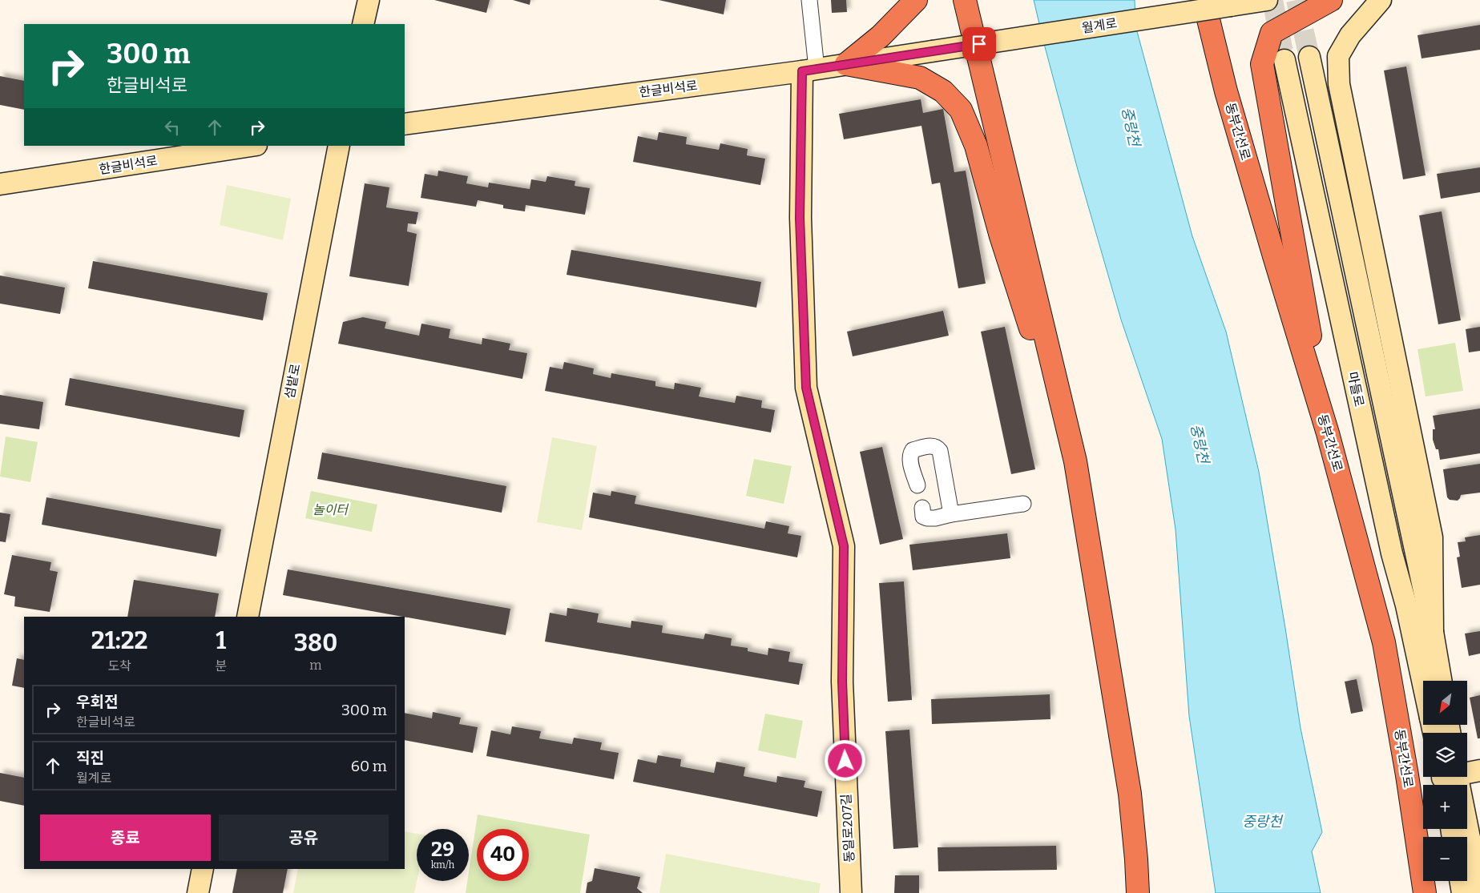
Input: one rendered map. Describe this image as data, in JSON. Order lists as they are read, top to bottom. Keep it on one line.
{"streets":{"highway":["동부간선로"],"main road":["월계로","한글비석로","섬밭로","마들로","동일로207길"]},"crossings":[["월계로","한글비석로"],["한글비석로","동일로207길"]],"water":["중랑천"],"parks":["놀이터"],"north":"bottom left","page":{"turn":["300 m","한글비석로"],"eta":["21:22","도착","1","분","380","m"],"map_buttons":["+","−"],"list":[{"name":"우회전","note":"한글비석로","value":"300 m"},{"name":"직진","note":"월계로","value":"60 m"}],"buttons":["종료","공유"],"speed":"29 km/h","limit":"40"}}
